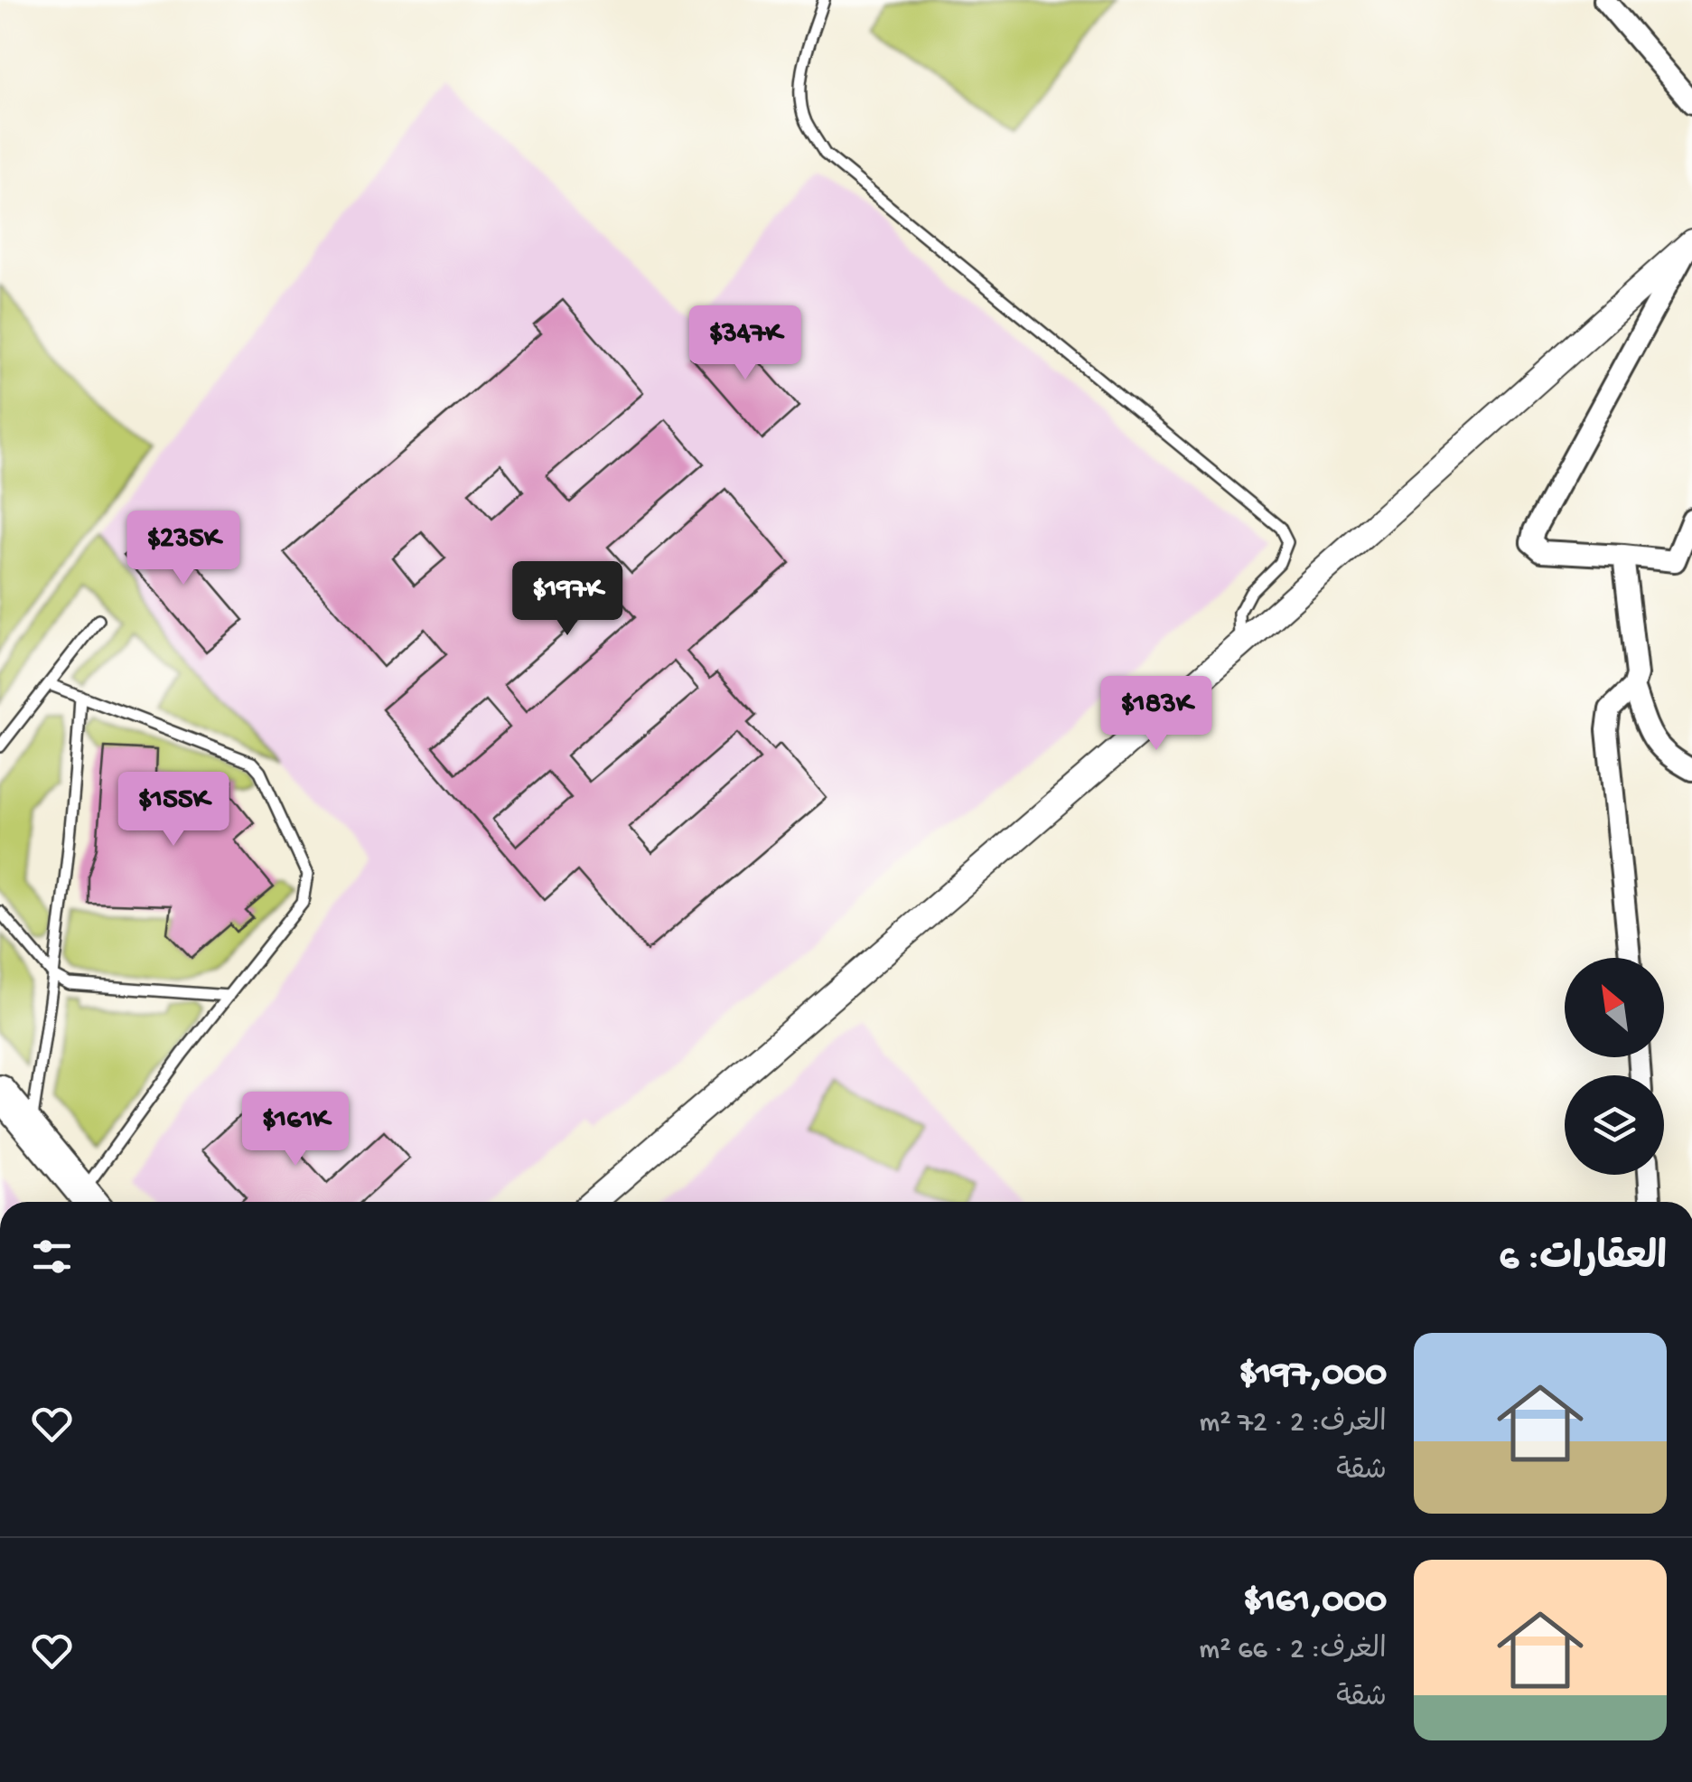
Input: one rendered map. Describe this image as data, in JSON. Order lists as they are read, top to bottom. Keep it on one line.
{"north":"top left","page":{"price":["$347K","$235K","$197K","$183K","$155K","$161K"],"heading":"العقارات: 6","list":[{"name":"$197,000","note":"الغرف: 2 · 72 m² · شقة"},{"name":"$161,000","note":"الغرف: 2 · 66 m² · شقة"}]}}
